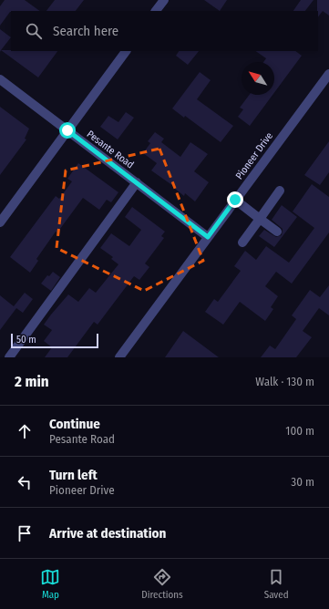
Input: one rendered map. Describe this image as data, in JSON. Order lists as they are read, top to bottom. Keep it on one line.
{"streets":{"street":["Pesante Road","Pioneer Drive"]},"crossings":[["Pesante Road","Pioneer Drive"]],"scale_bar":"50 m","north":"top left","page":{"search":"Search here","scale":"50 m","heading":["2 min","Walk · 130 m"],"list":[["Continue","Pesante Road","100 m"],["Turn left","Pioneer Drive","30 m"],"Arrive at destination"],"nav":["Map","Directions","Saved"]}}
